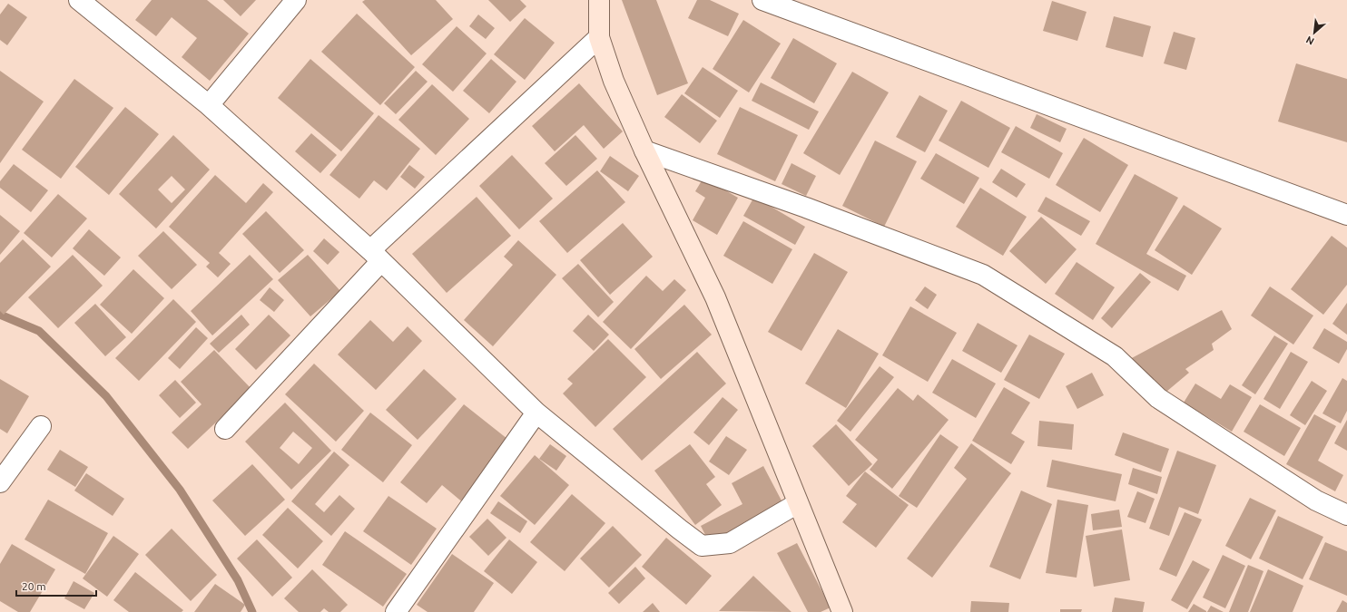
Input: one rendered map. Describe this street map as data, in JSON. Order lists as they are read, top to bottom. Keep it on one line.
{"scale_bar":"20 m","north":"bottom left"}
